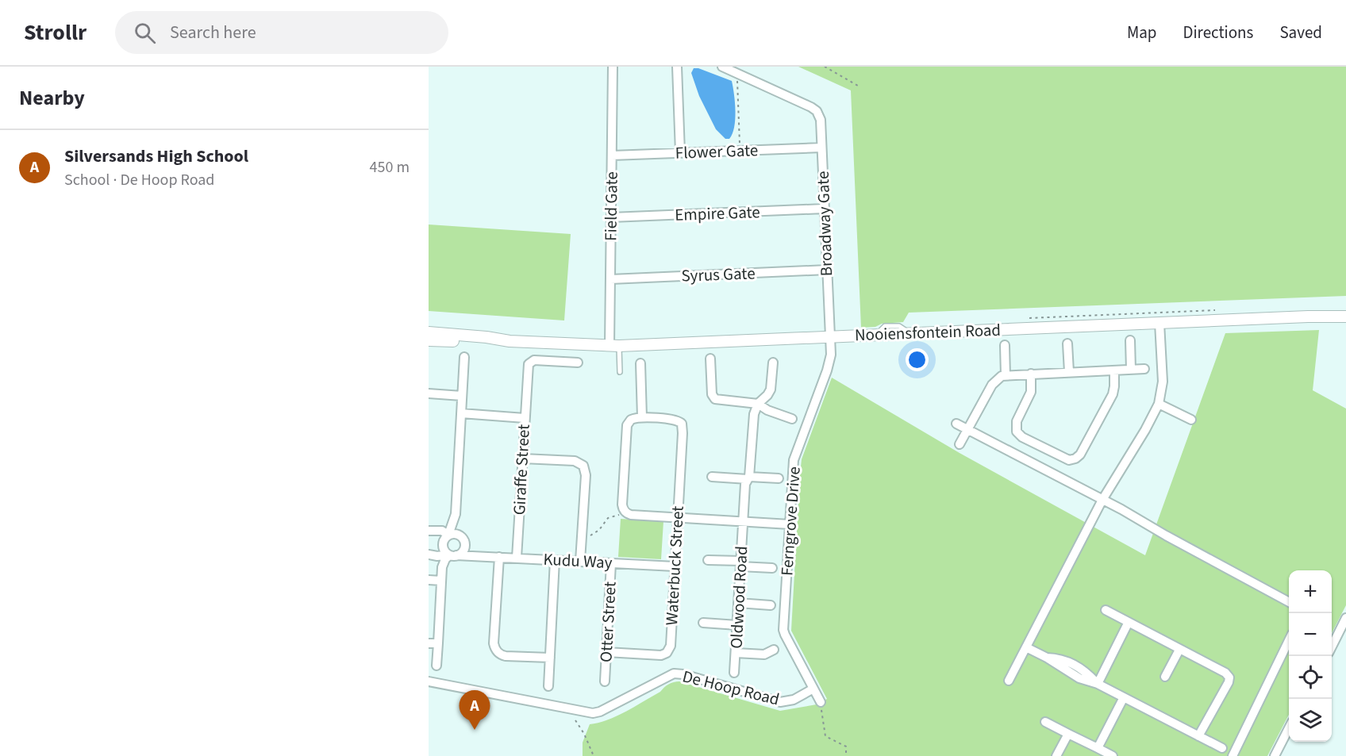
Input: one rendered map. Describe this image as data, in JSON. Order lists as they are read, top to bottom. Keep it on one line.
{"streets":{"street":["Flower Gate","Field Gate","Empire Gate","Broadway Gate","Syrus Gate","Nooiensfontein Road","Giraffe Street","Ferngrove Drive","Kudu Way","Waterbuck Street","Oldwood Road","Otter Street","De Hoop Road"]},"crossings":[["Flower Gate","Field Gate"],["Flower Gate","Broadway Gate"],["Field Gate","Empire Gate"],["Field Gate","Syrus Gate"],["Field Gate","Nooiensfontein Road"],["Empire Gate","Broadway Gate"],["Broadway Gate","Syrus Gate"],["Broadway Gate","Nooiensfontein Road"],["Broadway Gate","Ferngrove Drive"],["Nooiensfontein Road","Ferngrove Drive"],["Giraffe Street","Kudu Way"],["Ferngrove Drive","De Hoop Road"],["Kudu Way","Waterbuck Street"],["Kudu Way","Otter Street"],["Waterbuck Street","Otter Street"]],"page":{"header":"Strollr","search":"Search here","nav":["Map","Directions","Saved"],"heading":"Nearby","list":[{"mark":"A","name":"Silversands High School","note":"School · De Hoop Road","value":"450 m"}],"map_buttons":["+","−"],"pins":"A"}}
